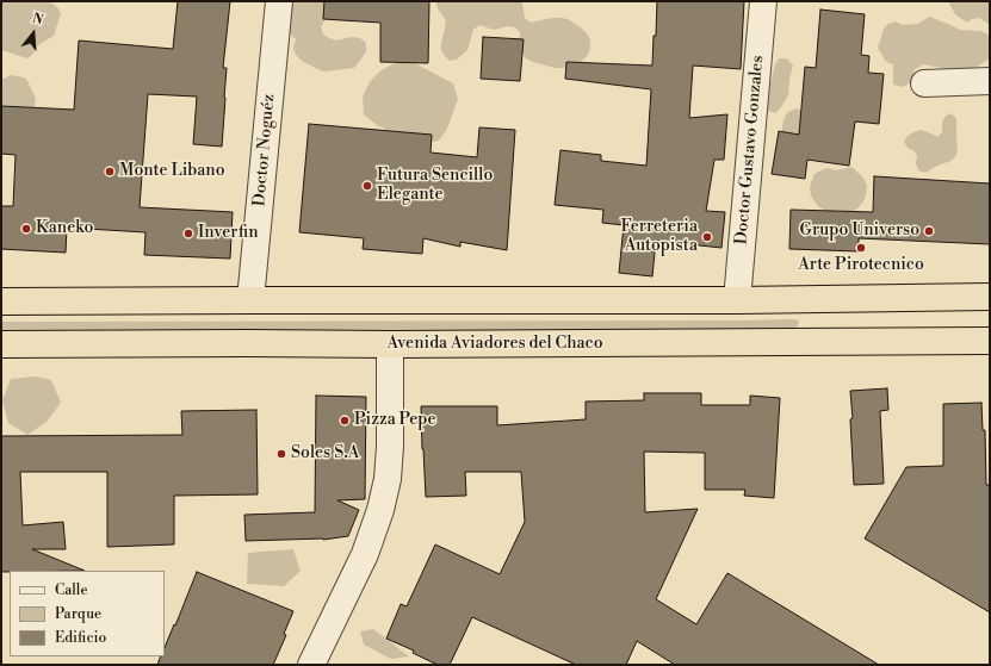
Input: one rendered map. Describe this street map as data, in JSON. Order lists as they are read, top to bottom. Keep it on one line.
{"streets":{"highway":["Avenida Aviadores del Chaco"],"street":["Doctor Noguéz","Doctor Gustavo Gonzales"]},"places":["Monte Libano","Futura Sencillo Elegante","Kaneko","Grupo Universo","Inverfin","Ferreteria Autopista","Arte Pirotecnico","Pizza Pepe","Soles S.A"],"legend":["Calle","Parque","Edificio"],"north":"top"}
